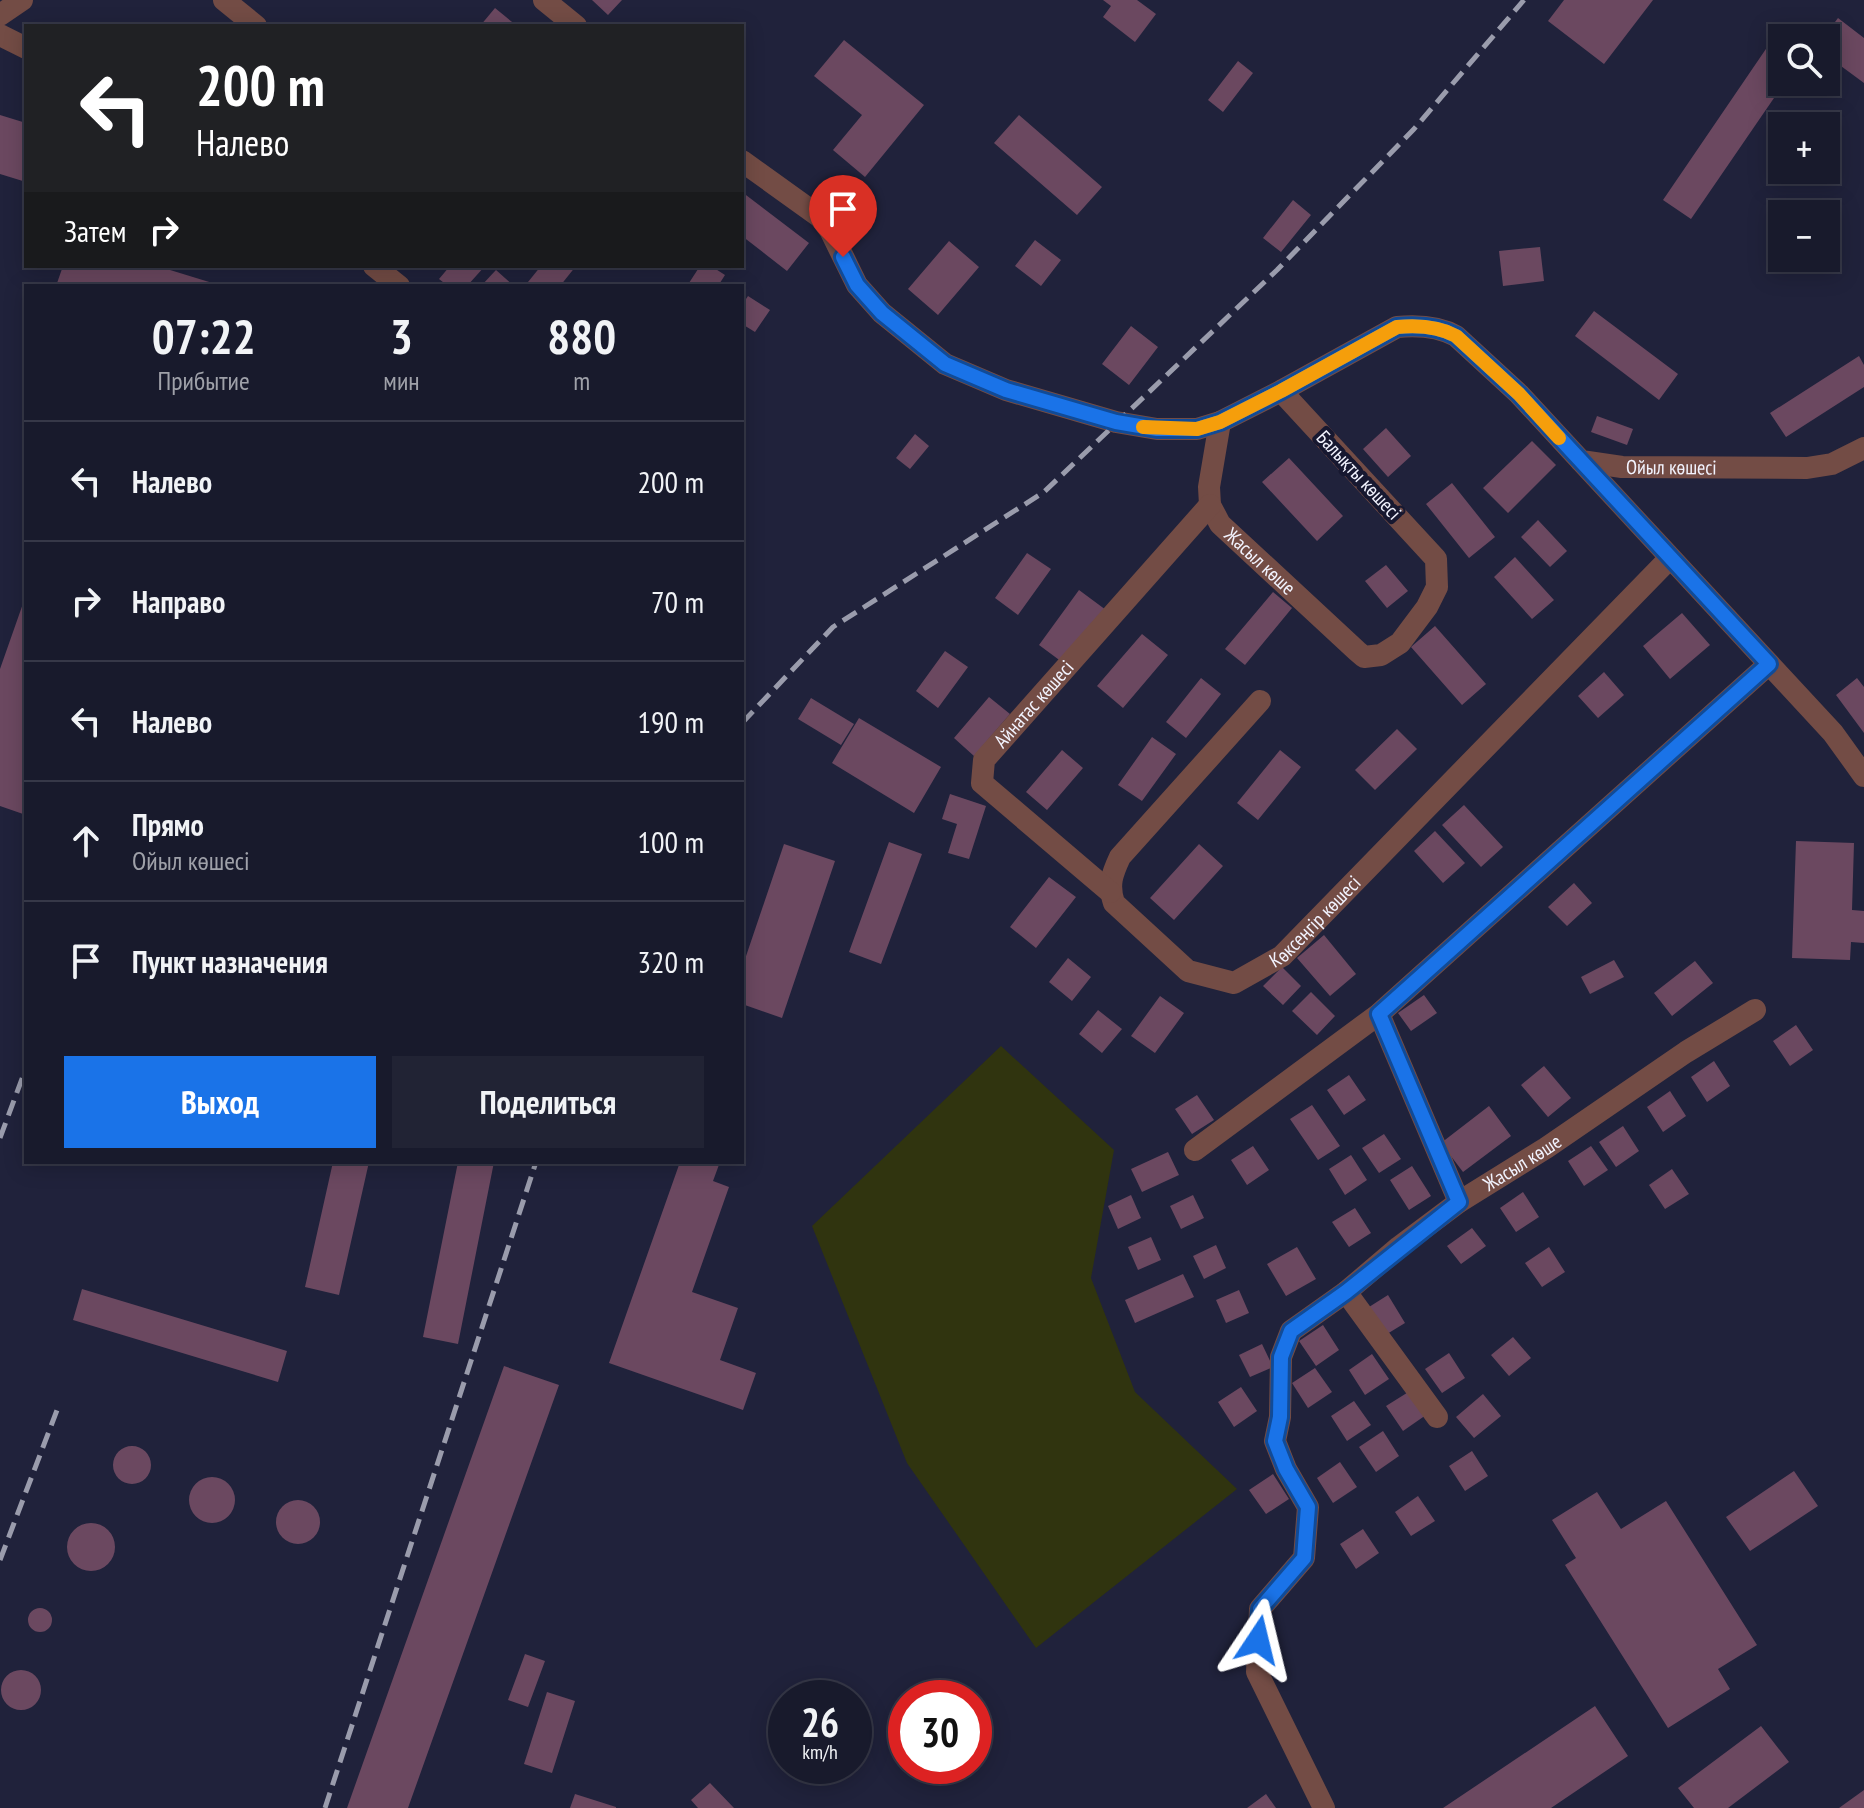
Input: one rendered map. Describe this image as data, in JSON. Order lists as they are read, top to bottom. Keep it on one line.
{"streets":{"street":["Ойыл көшесі","Балықты көшесі","Жасыл көше","Айнатас көшесі","Көксеңгір көшесі"]},"crossings":[["Балықты көшесі","Жасыл көше"],["Жасыл көше","Айнатас көшесі"],["Айнатас көшесі","Көксеңгір көшесі"]],"page":{"map_buttons":["+","−"],"turn":["200 m","Налево"],"then":"Затем","eta":["07:22","Прибытие","3","мин","880","m"],"list":[{"name":"Налево","value":"200 m"},{"name":"Направо","value":"70 m"},{"name":"Налево","value":"190 m"},{"name":"Прямо","note":"Ойыл көшесі","value":"100 m"},{"name":"Пункт назначения","value":"320 m"}],"buttons":["Выход","Поделиться"],"speed":"26 km/h","limit":"30"}}
